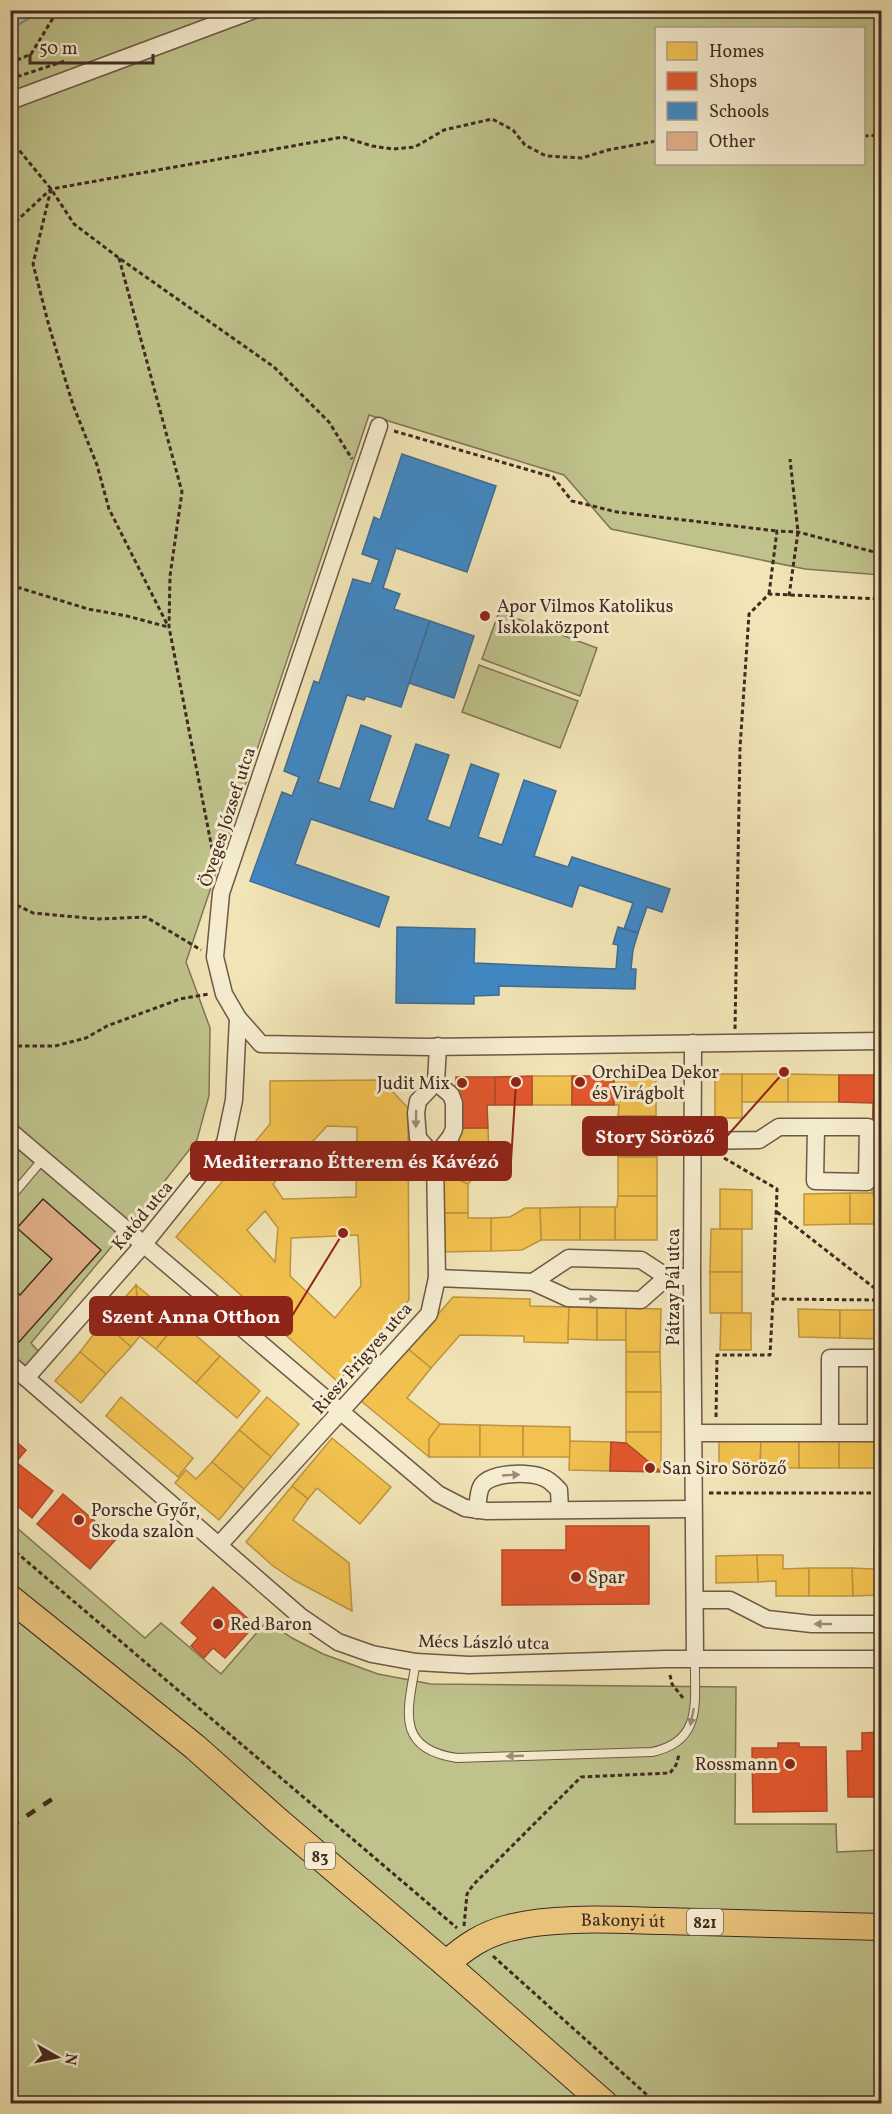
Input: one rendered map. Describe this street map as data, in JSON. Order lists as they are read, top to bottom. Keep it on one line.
{"streets":{"main road":["83","Bakonyi út","821"],"street":["Öveges József utca","Katód utca","Pátzay Pál utca","Riesz Frigyes utca","Mécs László utca"]},"crossings":[["Öveges József utca","Katód utca"],["Öveges József utca","Pátzay Pál utca"],["Katód utca","Mécs László utca"],["Pátzay Pál utca","Mécs László utca"],["Riesz Frigyes utca","Mécs László utca"],["83","Bakonyi út"]],"places":["Apor Vilmos Katolikus Iskolaközpont","Story Söröző","Mediterrano Étterem és Kávézó","OrchiDea Dekor és Virágbolt","Judit Mix","Szent Anna Otthon","San Siro Söröző","Porsche Győr, Skoda szalon","Spar","Red Baron","Rossmann"],"legend":["Homes","Shops","Schools","Other"],"scale_bar":"50 m","north":"right"}
